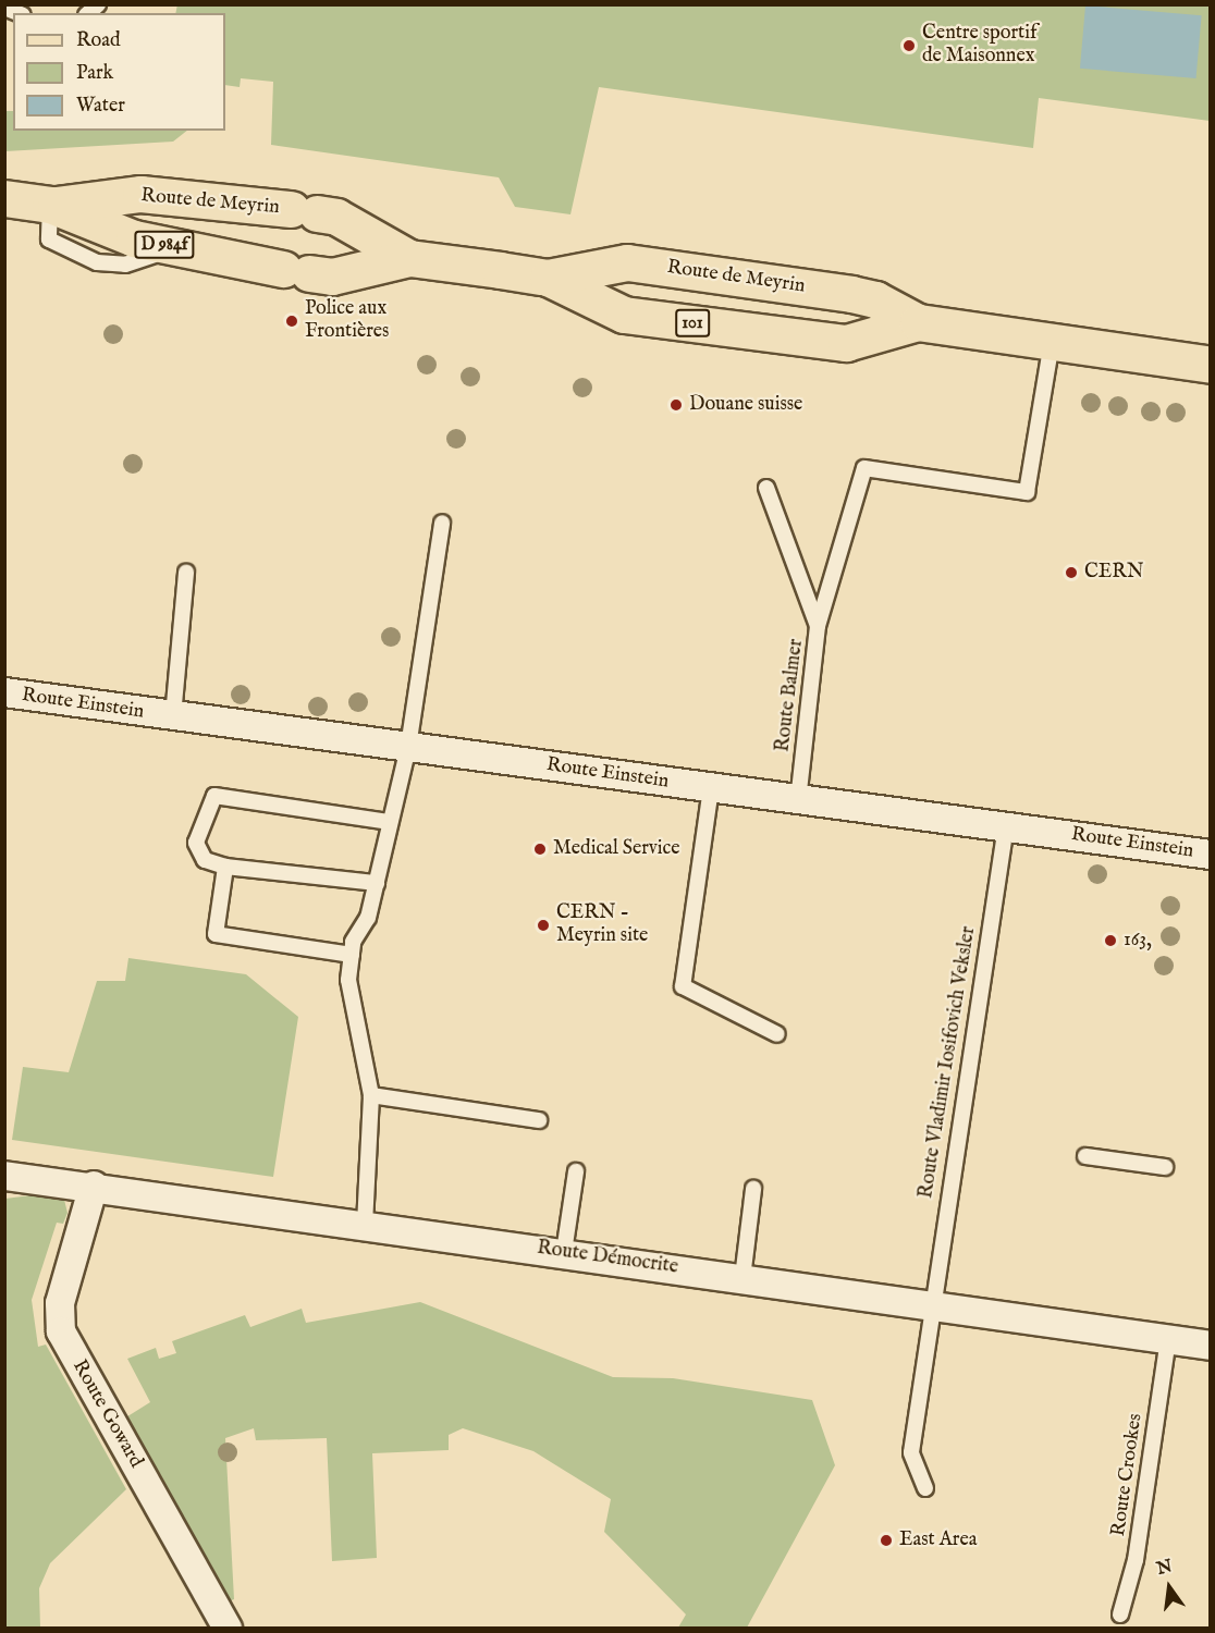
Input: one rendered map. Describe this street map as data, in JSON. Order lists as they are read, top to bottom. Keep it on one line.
{"streets":{"main road":["Route de Meyrin","D 984f","101"],"street":["Route Einstein","Route Démocrite","Route Goward"],"lane":["Route Balmer","Route Vladimir Iosifovich Veksler","Route Crookes"]},"crossings":[["Route Balmer","Route Einstein"],["Route Einstein","Route Vladimir Iosifovich Veksler"],["Route Vladimir Iosifovich Veksler","Route Démocrite"],["Route Démocrite","Route Goward"],["Route Démocrite","Route Crookes"]],"places":["Centre sportif de Maisonnex","Police aux Frontières","Douane suisse","CERN","Medical Service","CERN - Meyrin site","163,","East Area"],"legend":["Road","Park","Water"],"north":"top"}
